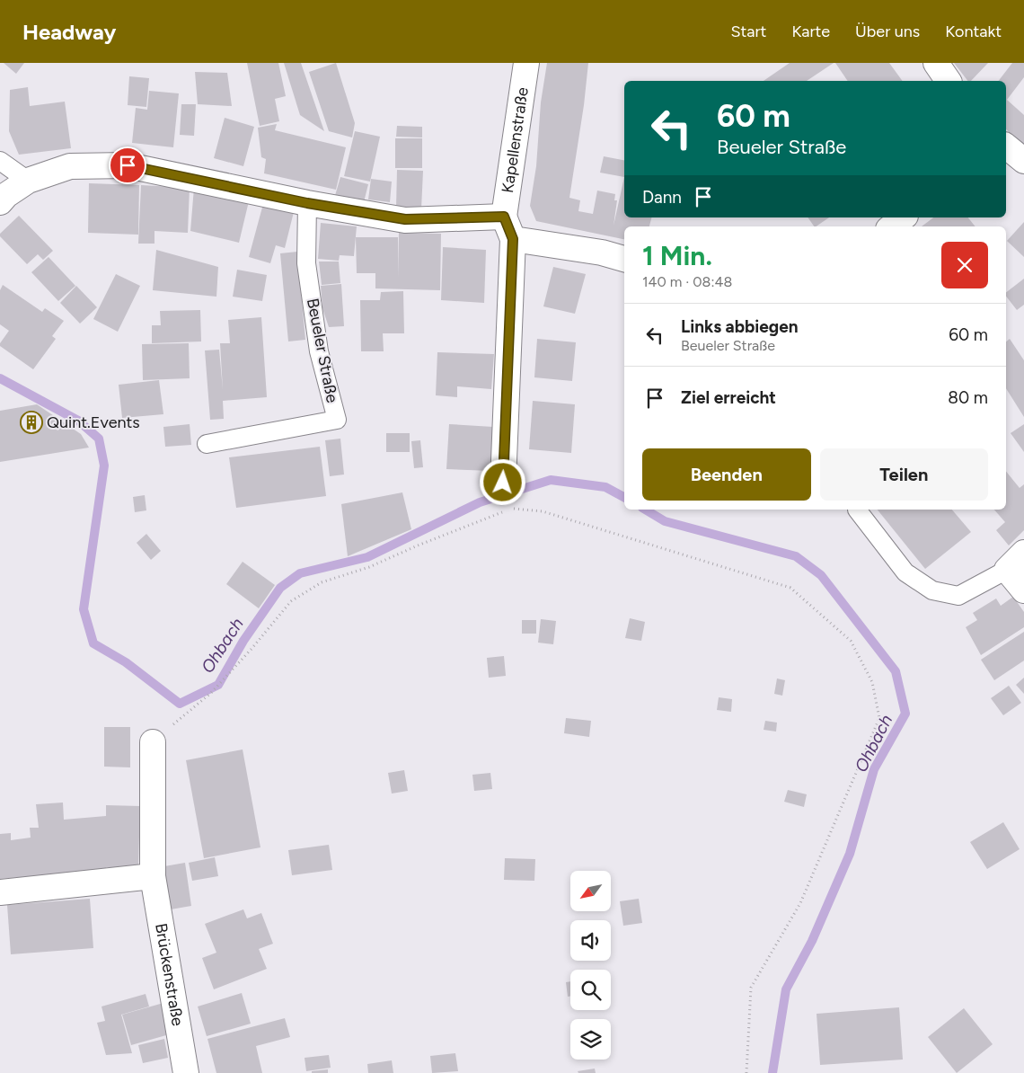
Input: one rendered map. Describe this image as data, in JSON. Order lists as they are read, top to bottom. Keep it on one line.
{"streets":{"street":["Kapellenstraße","Brückenstraße"],"lane":["Beueler Straße"]},"water":["Ohbach"],"places":{"building":["Quint.Events"]},"north":"bottom left","page":{"header":"Headway","nav":["Start","Karte","Über uns","Kontakt"],"turn":["60 m","Beueler Straße"],"then":"Dann","heading":["1 Min.","140 m · 08:48"],"list":[{"name":"Links abbiegen","note":"Beueler Straße","value":"60 m"},{"name":"Ziel erreicht","value":"80 m"}],"buttons":["Beenden","Teilen"]}}
